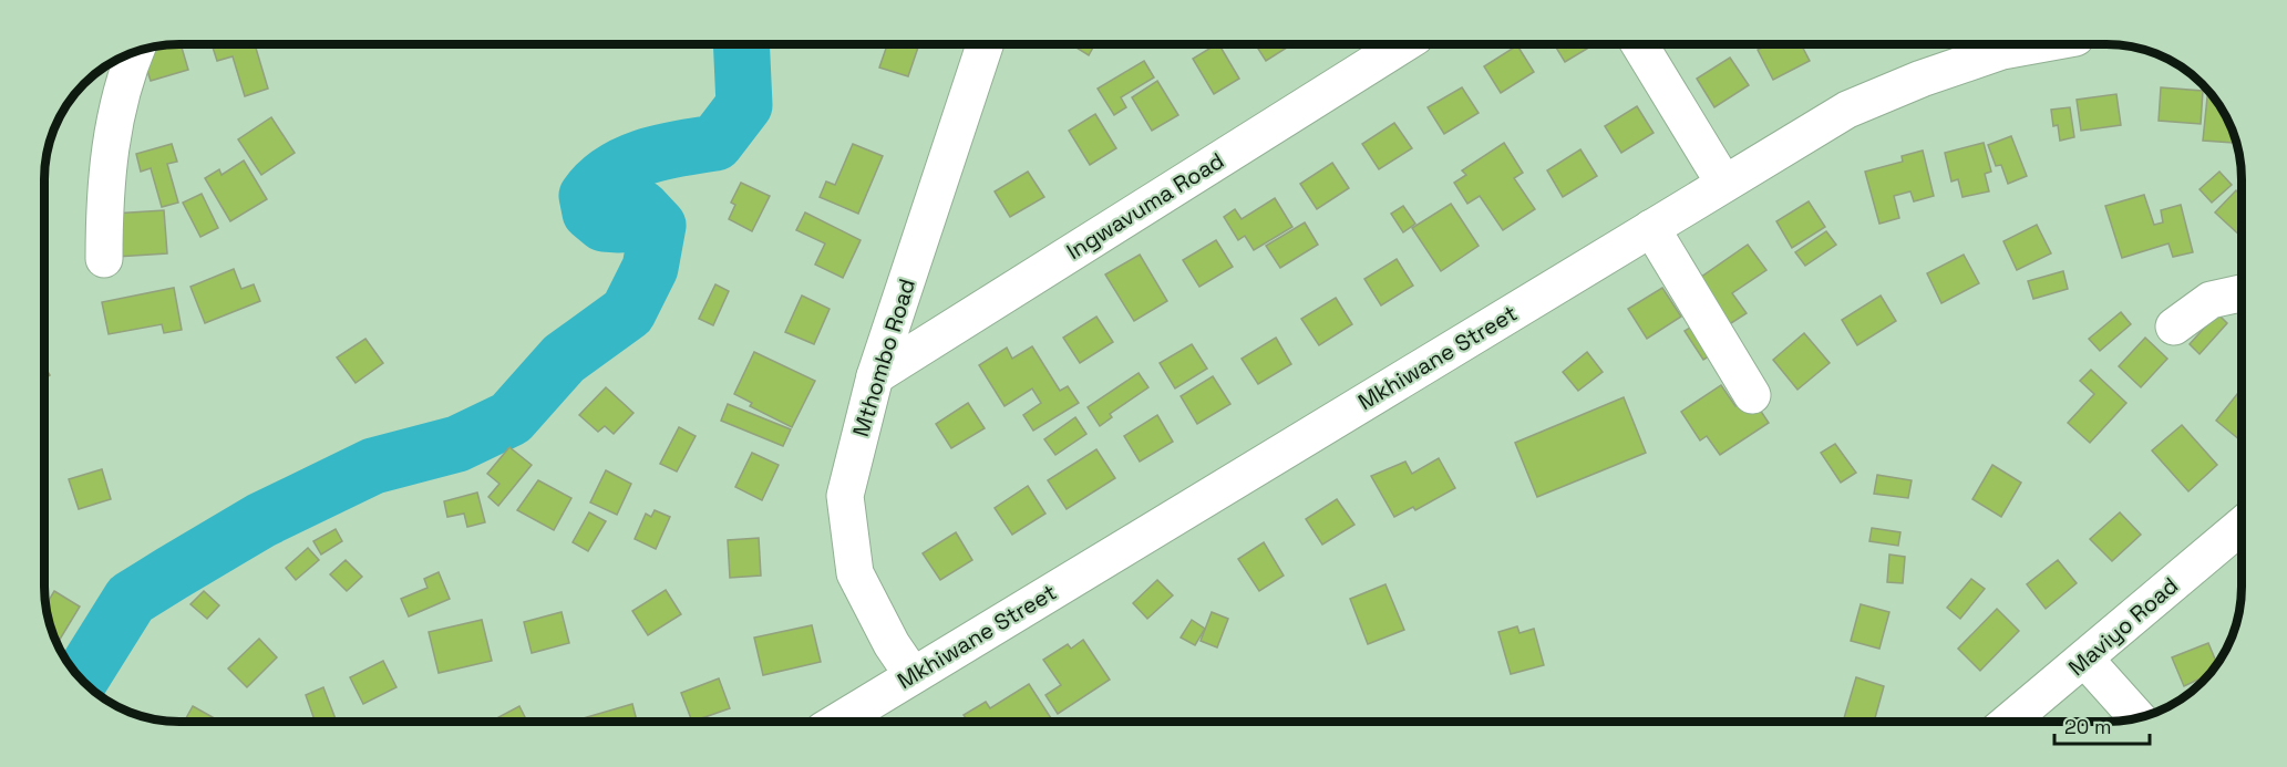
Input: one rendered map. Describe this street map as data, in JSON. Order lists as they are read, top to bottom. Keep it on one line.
{"streets":{"street":["Ingwavuma Road","Mthombo Road","Mkhiwane Street","Maviyo Road"]},"crossings":[["Ingwavuma Road","Mthombo Road"],["Mthombo Road","Mkhiwane Street"]],"scale_bar":"20 m"}
